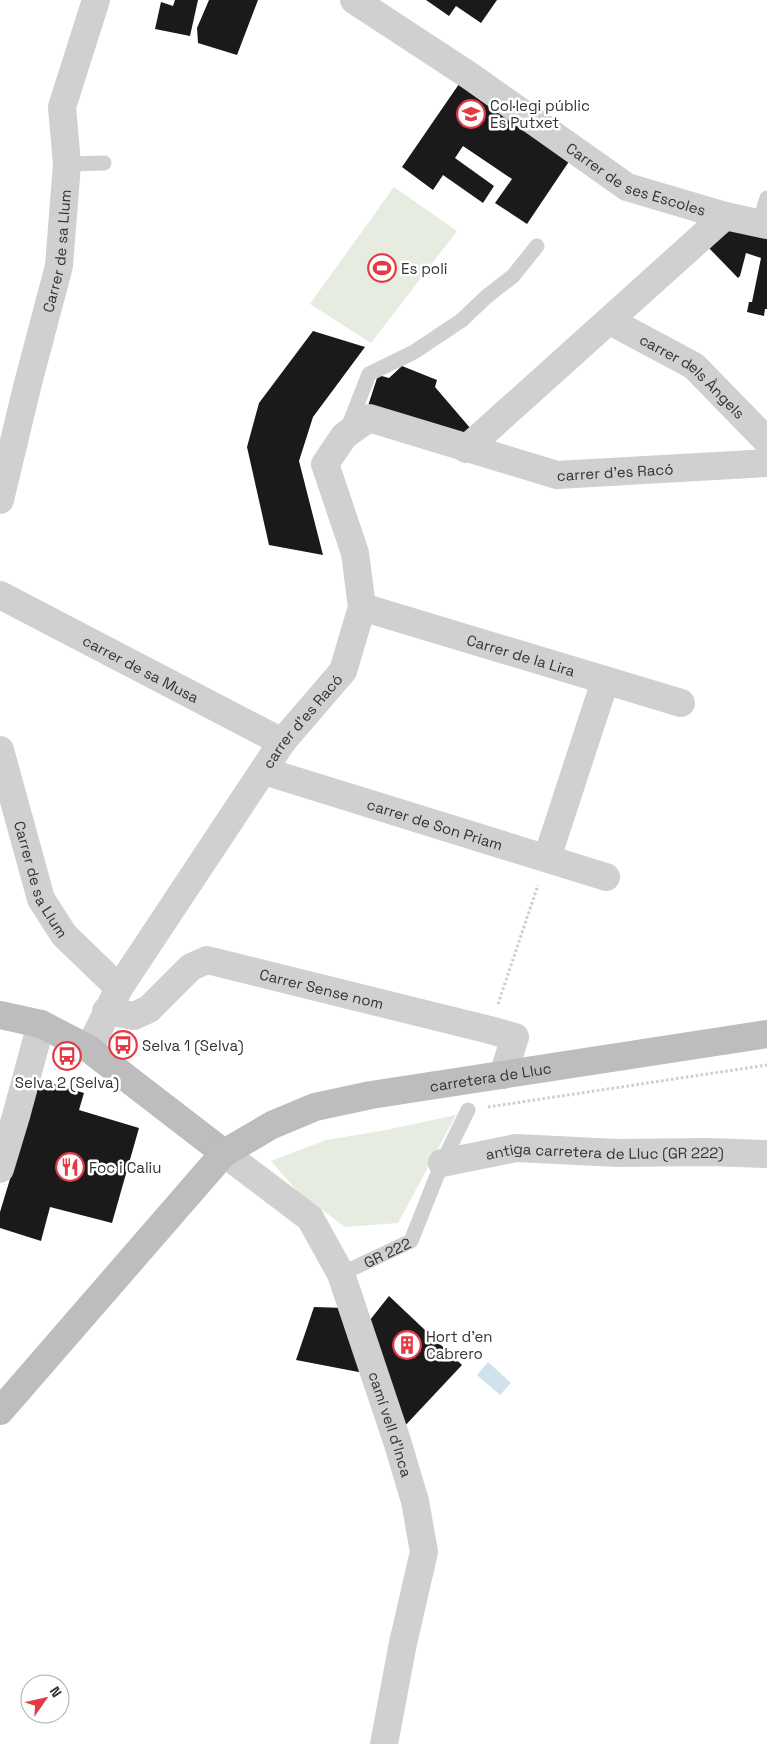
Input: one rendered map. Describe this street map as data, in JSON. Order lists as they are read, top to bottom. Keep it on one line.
{"streets":{"main road":["carretera de Lluc"],"street":["Carrer de ses Escoles","Carrer de sa Llum","carrer dels Àngels","carrer d'es Racó","Carrer de la Lira","carrer de sa Musa","carrer de Son Priam","Carrer Sense nom","antiga carretera de Lluc (GR 222)","camí vell d'Inca"],"lane":["GR 222"]},"crossings":[["Carrer de sa Llum","carrer d'es Racó"],["carrer d'es Racó","Carrer de la Lira"],["carrer d'es Racó","carrer de sa Musa"],["carrer d'es Racó","carrer de Son Priam"],["carrer d'es Racó","Carrer Sense nom"],["Carrer Sense nom","carretera de Lluc"],["carretera de Lluc","camí vell d'Inca"],["antiga carretera de Lluc (GR 222)","GR 222"],["GR 222","camí vell d'Inca"]],"places":{"school or university":["Col·legi públic Es Putxet"],"sports":["Es poli"],"bus stop":["Selva 1 (Selva)","Selva 2 (Selva)"],"restaurant":["Foc i Caliu"],"building":["Hort d'en Cabrero"]},"north":"top right"}
